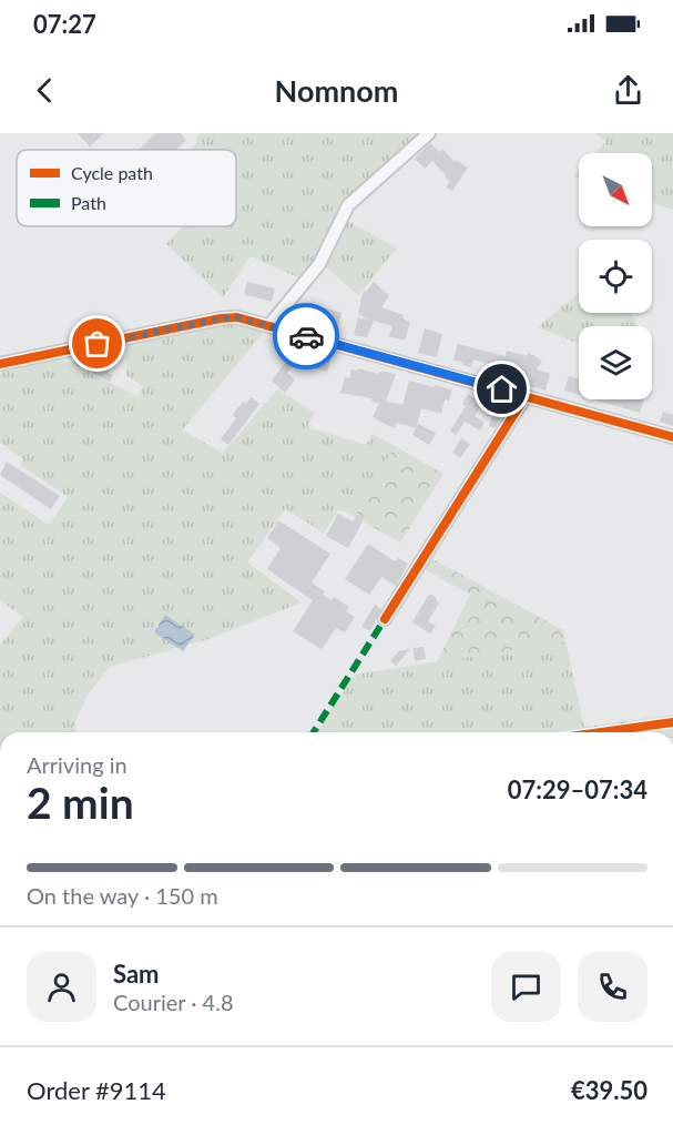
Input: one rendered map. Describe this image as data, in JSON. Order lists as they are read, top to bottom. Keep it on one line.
{"legend":["Cycle path","Path"],"north":"bottom right","page":{"status":"07:27","header":"Nomnom","heading":["2 min","Arriving in","07:29–07:34"],"panel":["Sam","Courier · 4.8","Order #9114","€39.50"],"bar":"On the way · 150 m"}}
